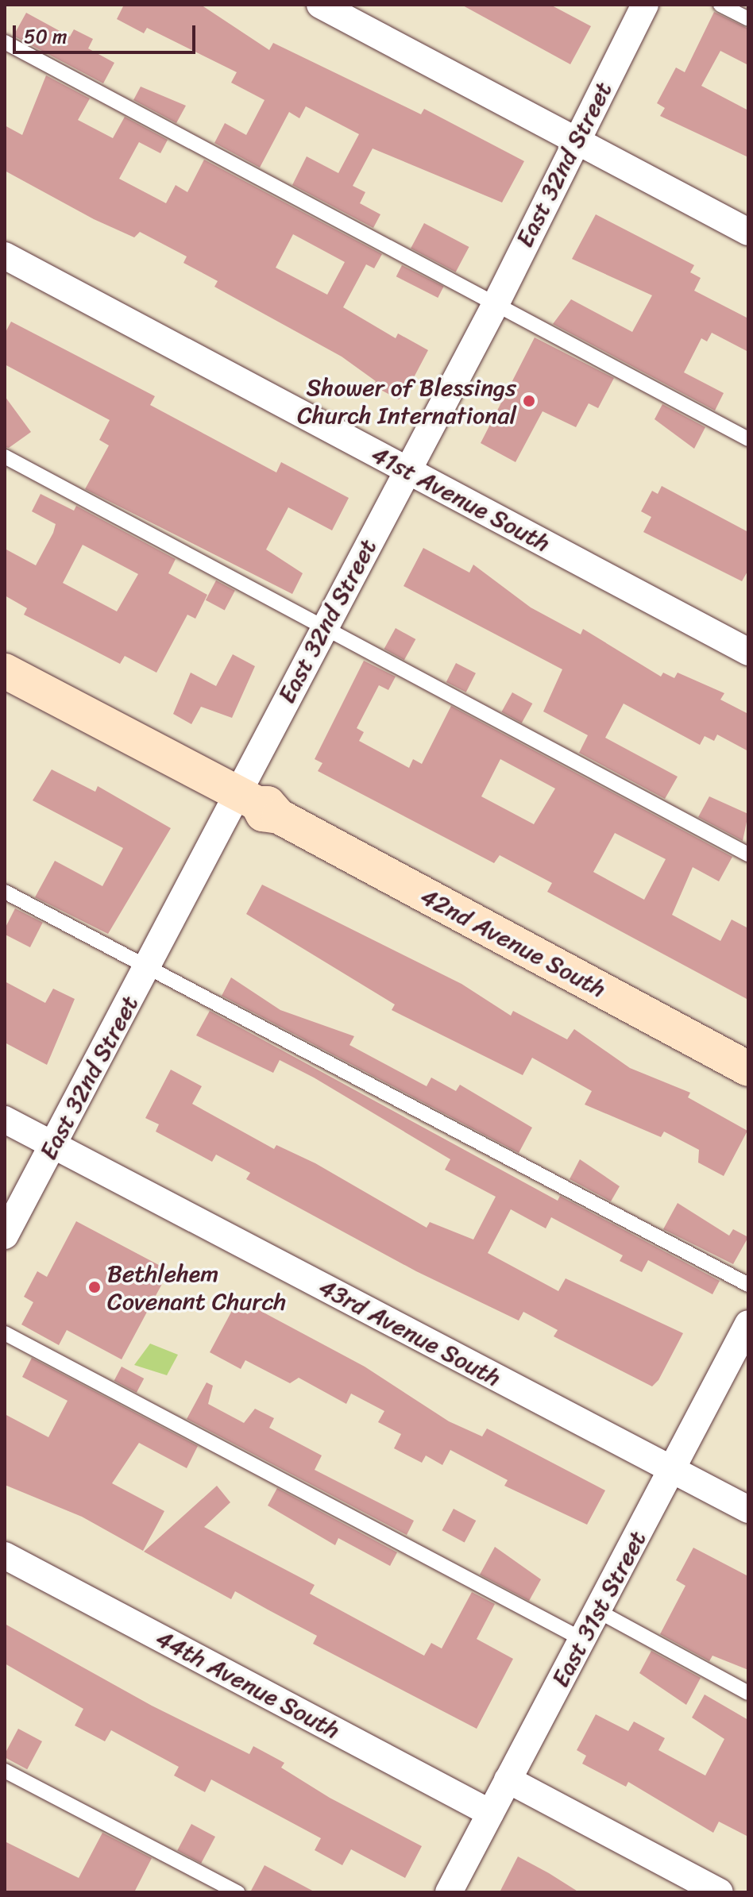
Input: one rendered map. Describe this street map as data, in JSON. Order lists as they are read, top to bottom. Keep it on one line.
{"streets":{"street":["East 32nd Street","41st Avenue South","42nd Avenue South","43rd Avenue South","East 31st Street","44th Avenue South"]},"crossings":[["East 32nd Street","41st Avenue South"],["East 32nd Street","42nd Avenue South"],["East 32nd Street","43rd Avenue South"],["43rd Avenue South","East 31st Street"],["East 31st Street","44th Avenue South"]],"places":["Shower of Blessings Church International","Bethlehem Covenant Church"],"scale_bar":"50 m"}
